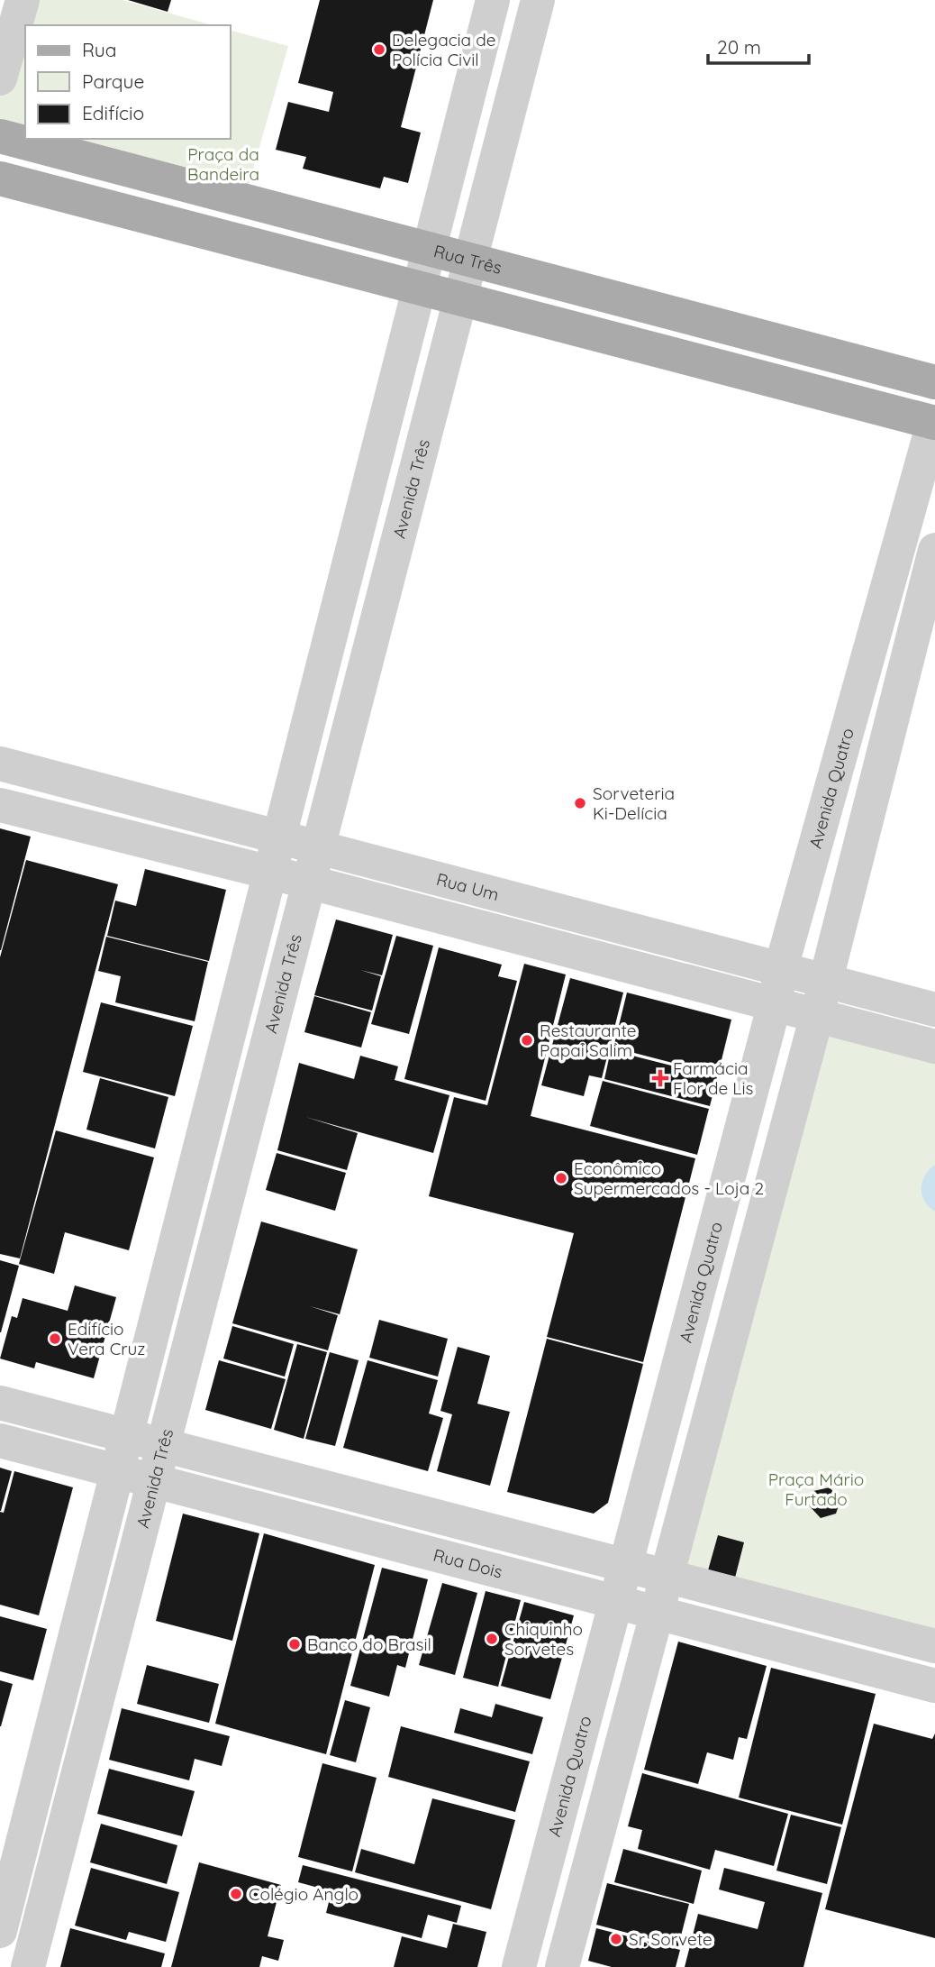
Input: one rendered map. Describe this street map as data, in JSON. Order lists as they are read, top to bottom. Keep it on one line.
{"streets":{"main road":["Rua Três"],"street":["Avenida Três","Avenida Quatro","Rua Um","Rua Dois"]},"crossings":[["Rua Três","Avenida Três"],["Avenida Três","Rua Um"],["Avenida Três","Rua Dois"],["Avenida Quatro","Rua Um"],["Avenida Quatro","Rua Dois"]],"parks":["Praça da Bandeira","Praça Mário Furtado"],"places":{"other":["Delegacia de Polícia Civil","Sorveteria Ki-Delícia","Restaurante Papai Salim","Econômico Supermercados - Loja 2","Edifício Vera Cruz","Chiquinho Sorvetes","Banco do Brasil","Colégio Anglo","Sr. Sorvete"],"health":["Farmácia Flor de Lis"]},"legend":["Rua","Parque","Edifício"],"scale_bar":"20 m"}
